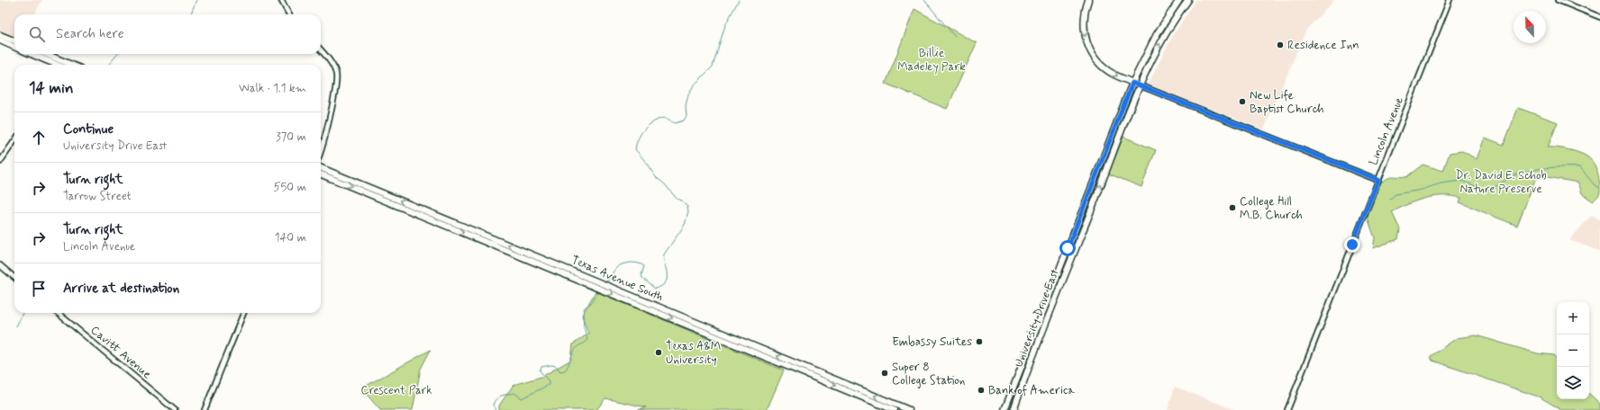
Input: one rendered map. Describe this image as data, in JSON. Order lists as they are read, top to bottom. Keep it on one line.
{"streets":{"main road":["Texas Avenue South","University Drive East"],"street":["Lincoln Avenue","Cavitt Avenue"]},"parks":["Billie Madeley Park","Dr. David E. Schob Nature Preserve","Crescent Park"],"places":["Residence Inn","New Life Baptist Church","College Hill M.B. Church","Embassy Suites","Texas A&M University","Super 8 College Station","Bank of America"],"north":"top","page":{"search":"Search here","heading":["14 min","Walk · 1.1 km"],"list":[["Continue","University Drive East","370 m"],["Turn right","Tarrow Street","550 m"],["Turn right","Lincoln Avenue","140 m"],"Arrive at destination"],"map_buttons":["+","−"]}}
